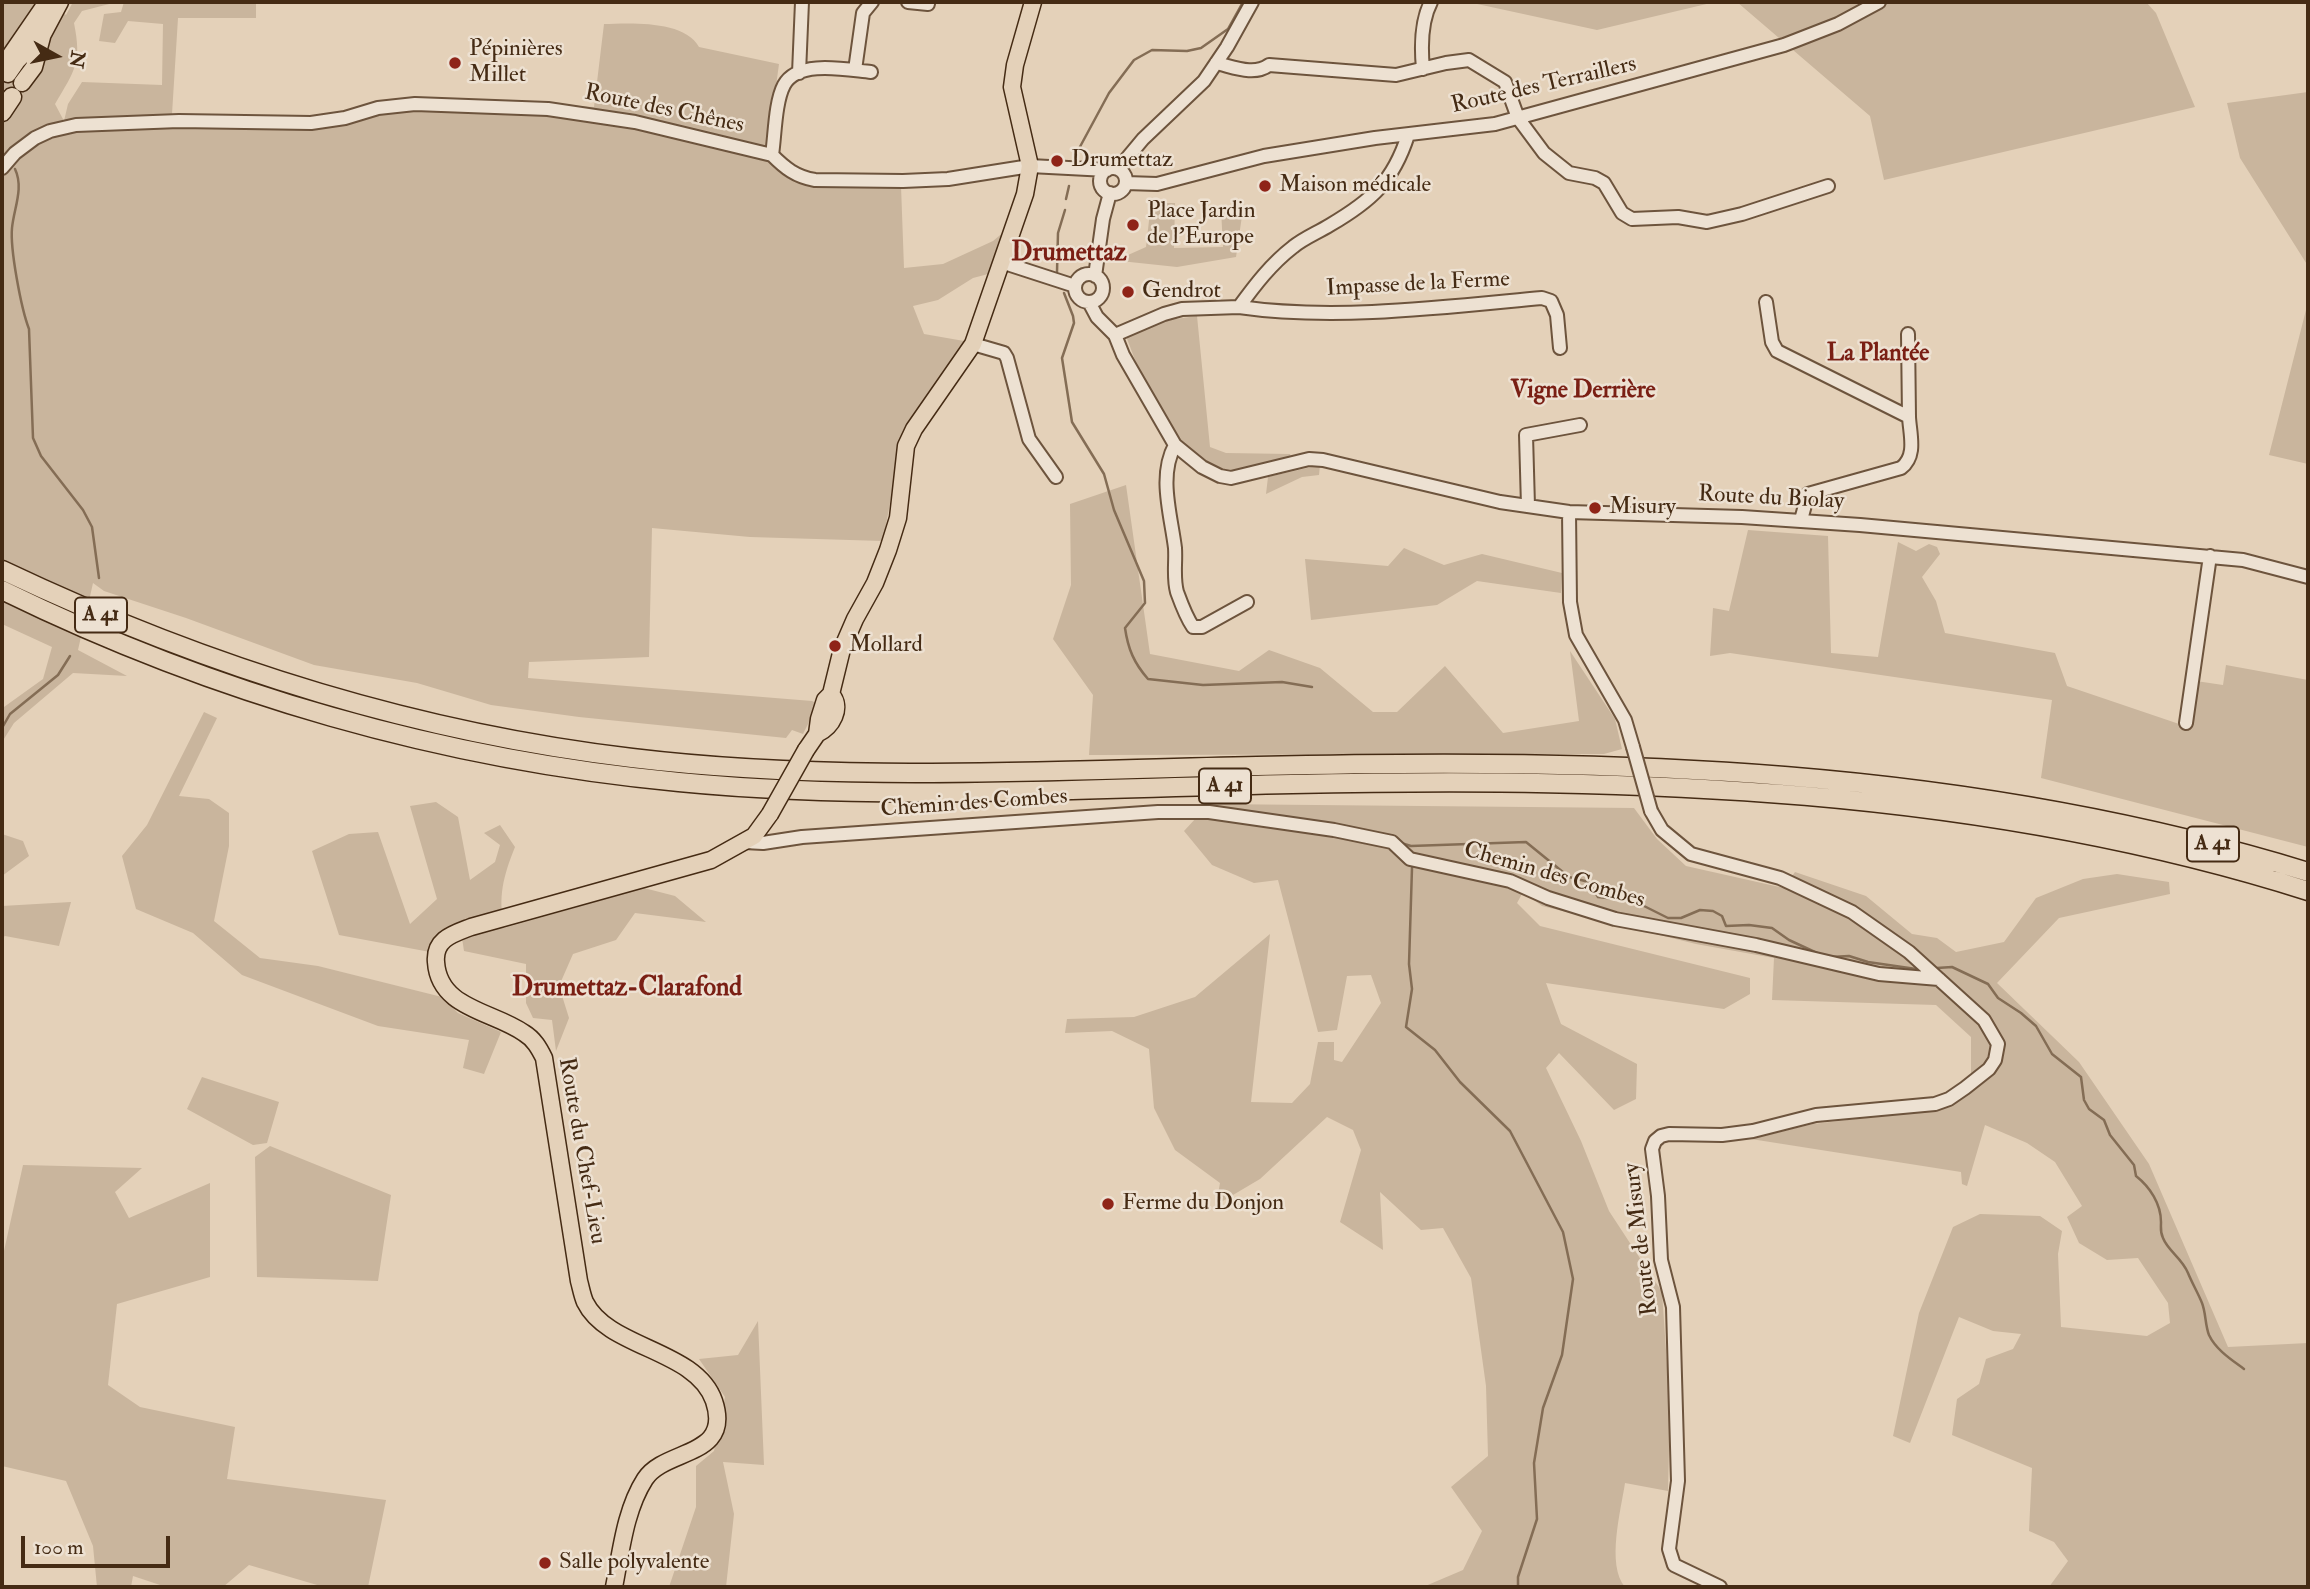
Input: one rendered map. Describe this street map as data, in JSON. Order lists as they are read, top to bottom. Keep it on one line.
{"streets":{"highway":["A 41"],"main road":["Route du Chef-Lieu"],"street":["Route des Terraillers","Route des Chênes","Impasse de la Ferme","Route du Biolay","Chemin des Combes","Route de Misury"]},"crossings":[["Route des Terraillers","Route des Chênes"],["Route du Biolay","Route de Misury"],["Chemin des Combes","Route du Chef-Lieu"],["Chemin des Combes","Route de Misury"]],"districts":["Drumettaz","La Plantée","Vigne Derrière","Drumettaz-Clarafond"],"places":["Pépinières Millet","Drumettaz","Maison médicale","Place Jardin de l'Europe","Gendrot","Misury","Mollard","Ferme du Donjon","Salle polyvalente"],"scale_bar":"100 m","north":"right"}
